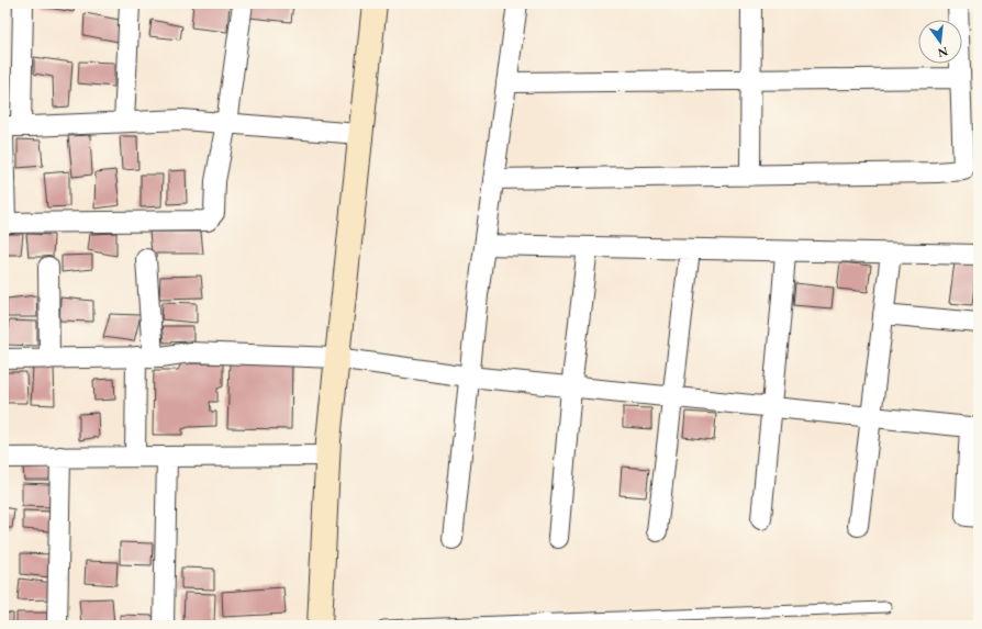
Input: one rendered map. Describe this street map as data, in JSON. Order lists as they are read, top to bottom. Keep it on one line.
{"north":"bottom"}
